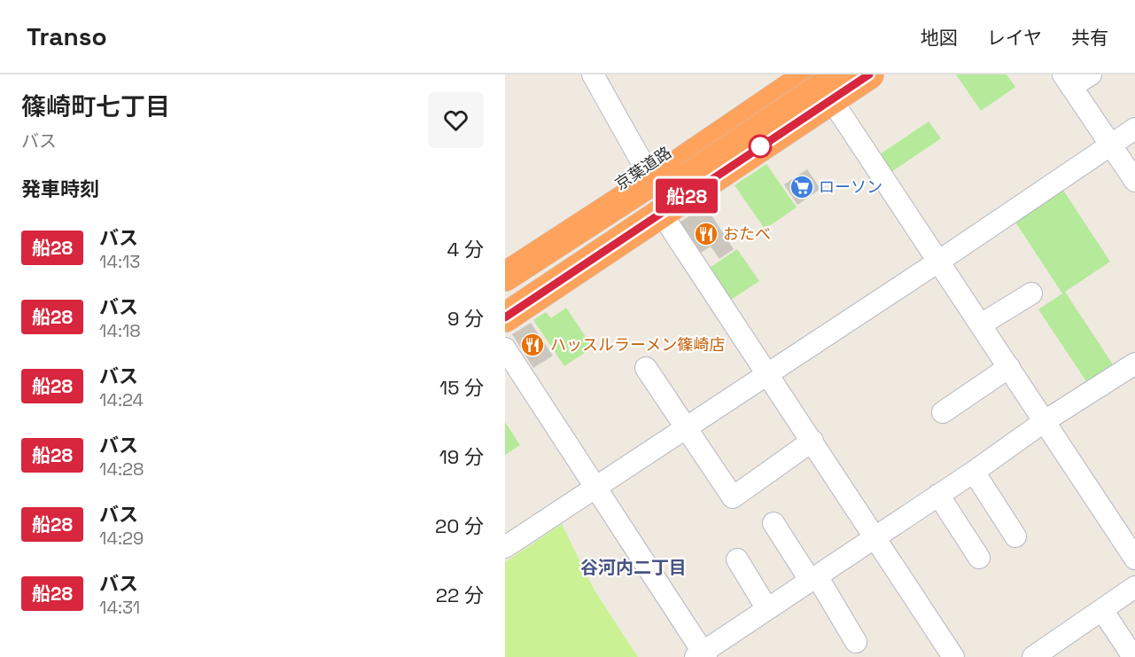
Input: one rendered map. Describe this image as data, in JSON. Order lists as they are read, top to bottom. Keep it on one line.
{"streets":{"highway":["京葉道路"]},"districts":["谷河内二丁目"],"places":{"supermarket":["ローソン"],"restaurant":["おたべ","ハッスルラーメン篠崎店"]},"lines":["bus line 船28"],"page":{"header":"Transo","nav":["地図","レイヤ","共有"],"heading":[["篠崎町七丁目","バス"],"発車時刻"],"on_map":"船28","list":[{"mark":"船28","name":"バス","note":"14:13","value":"4 分"},{"mark":"船28","name":"バス","note":"14:18","value":"9 分"},{"mark":"船28","name":"バス","note":"14:24","value":"15 分"},{"mark":"船28","name":"バス","note":"14:28","value":"19 分"},{"mark":"船28","name":"バス","note":"14:29","value":"20 分"},{"mark":"船28","name":"バス","note":"14:31","value":"22 分"}]}}
